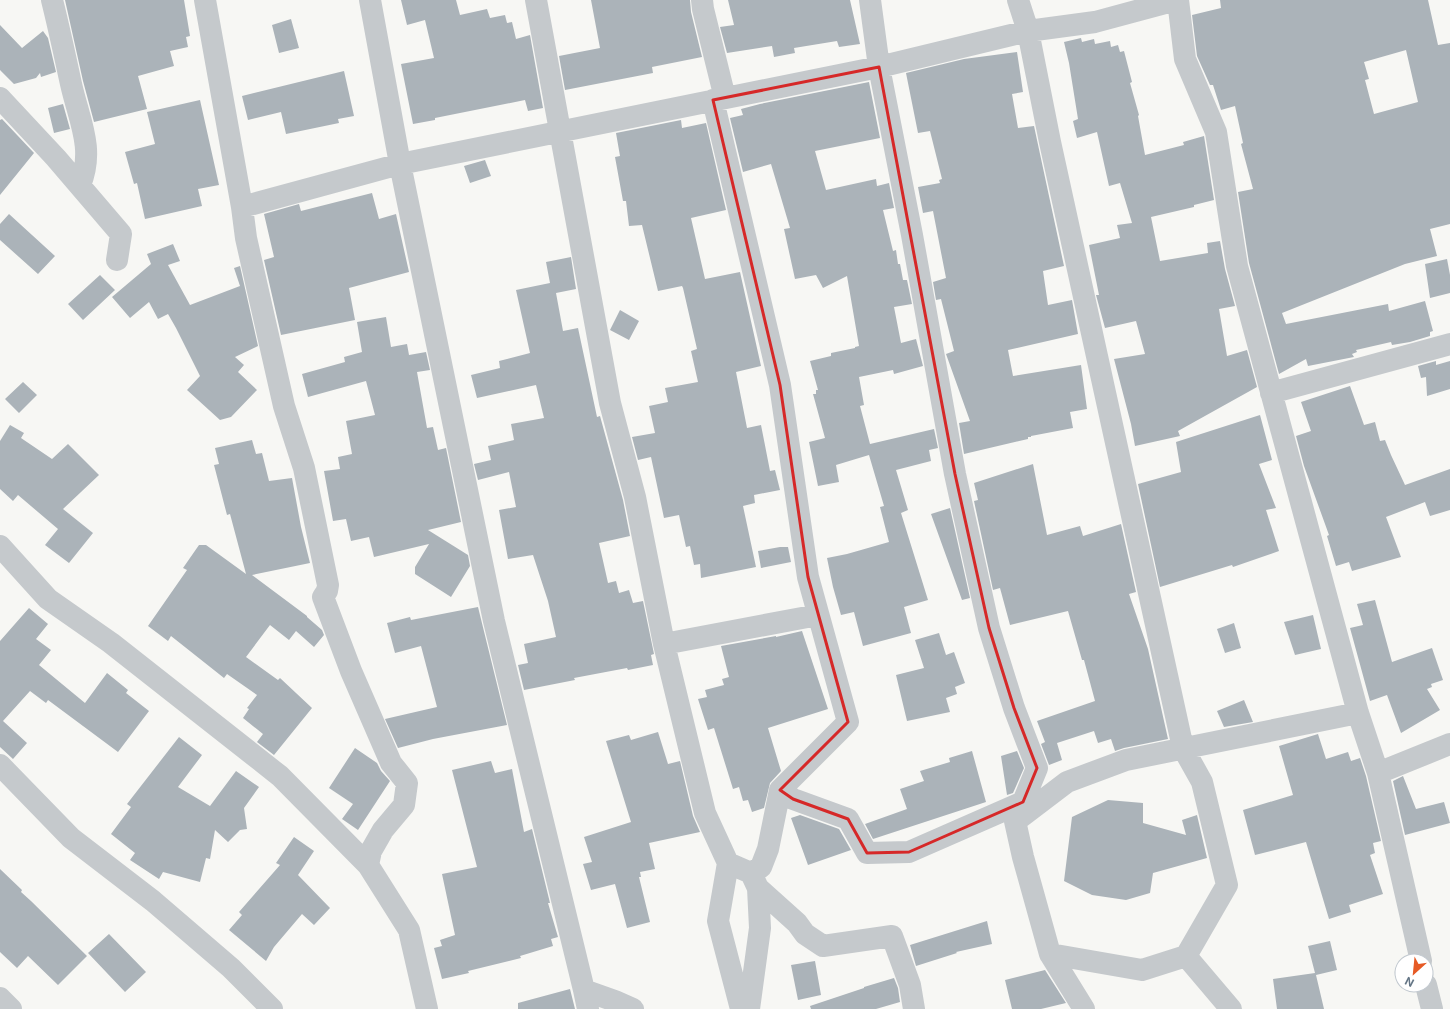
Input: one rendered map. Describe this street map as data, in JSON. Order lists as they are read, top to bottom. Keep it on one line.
{"north":"bottom left"}
